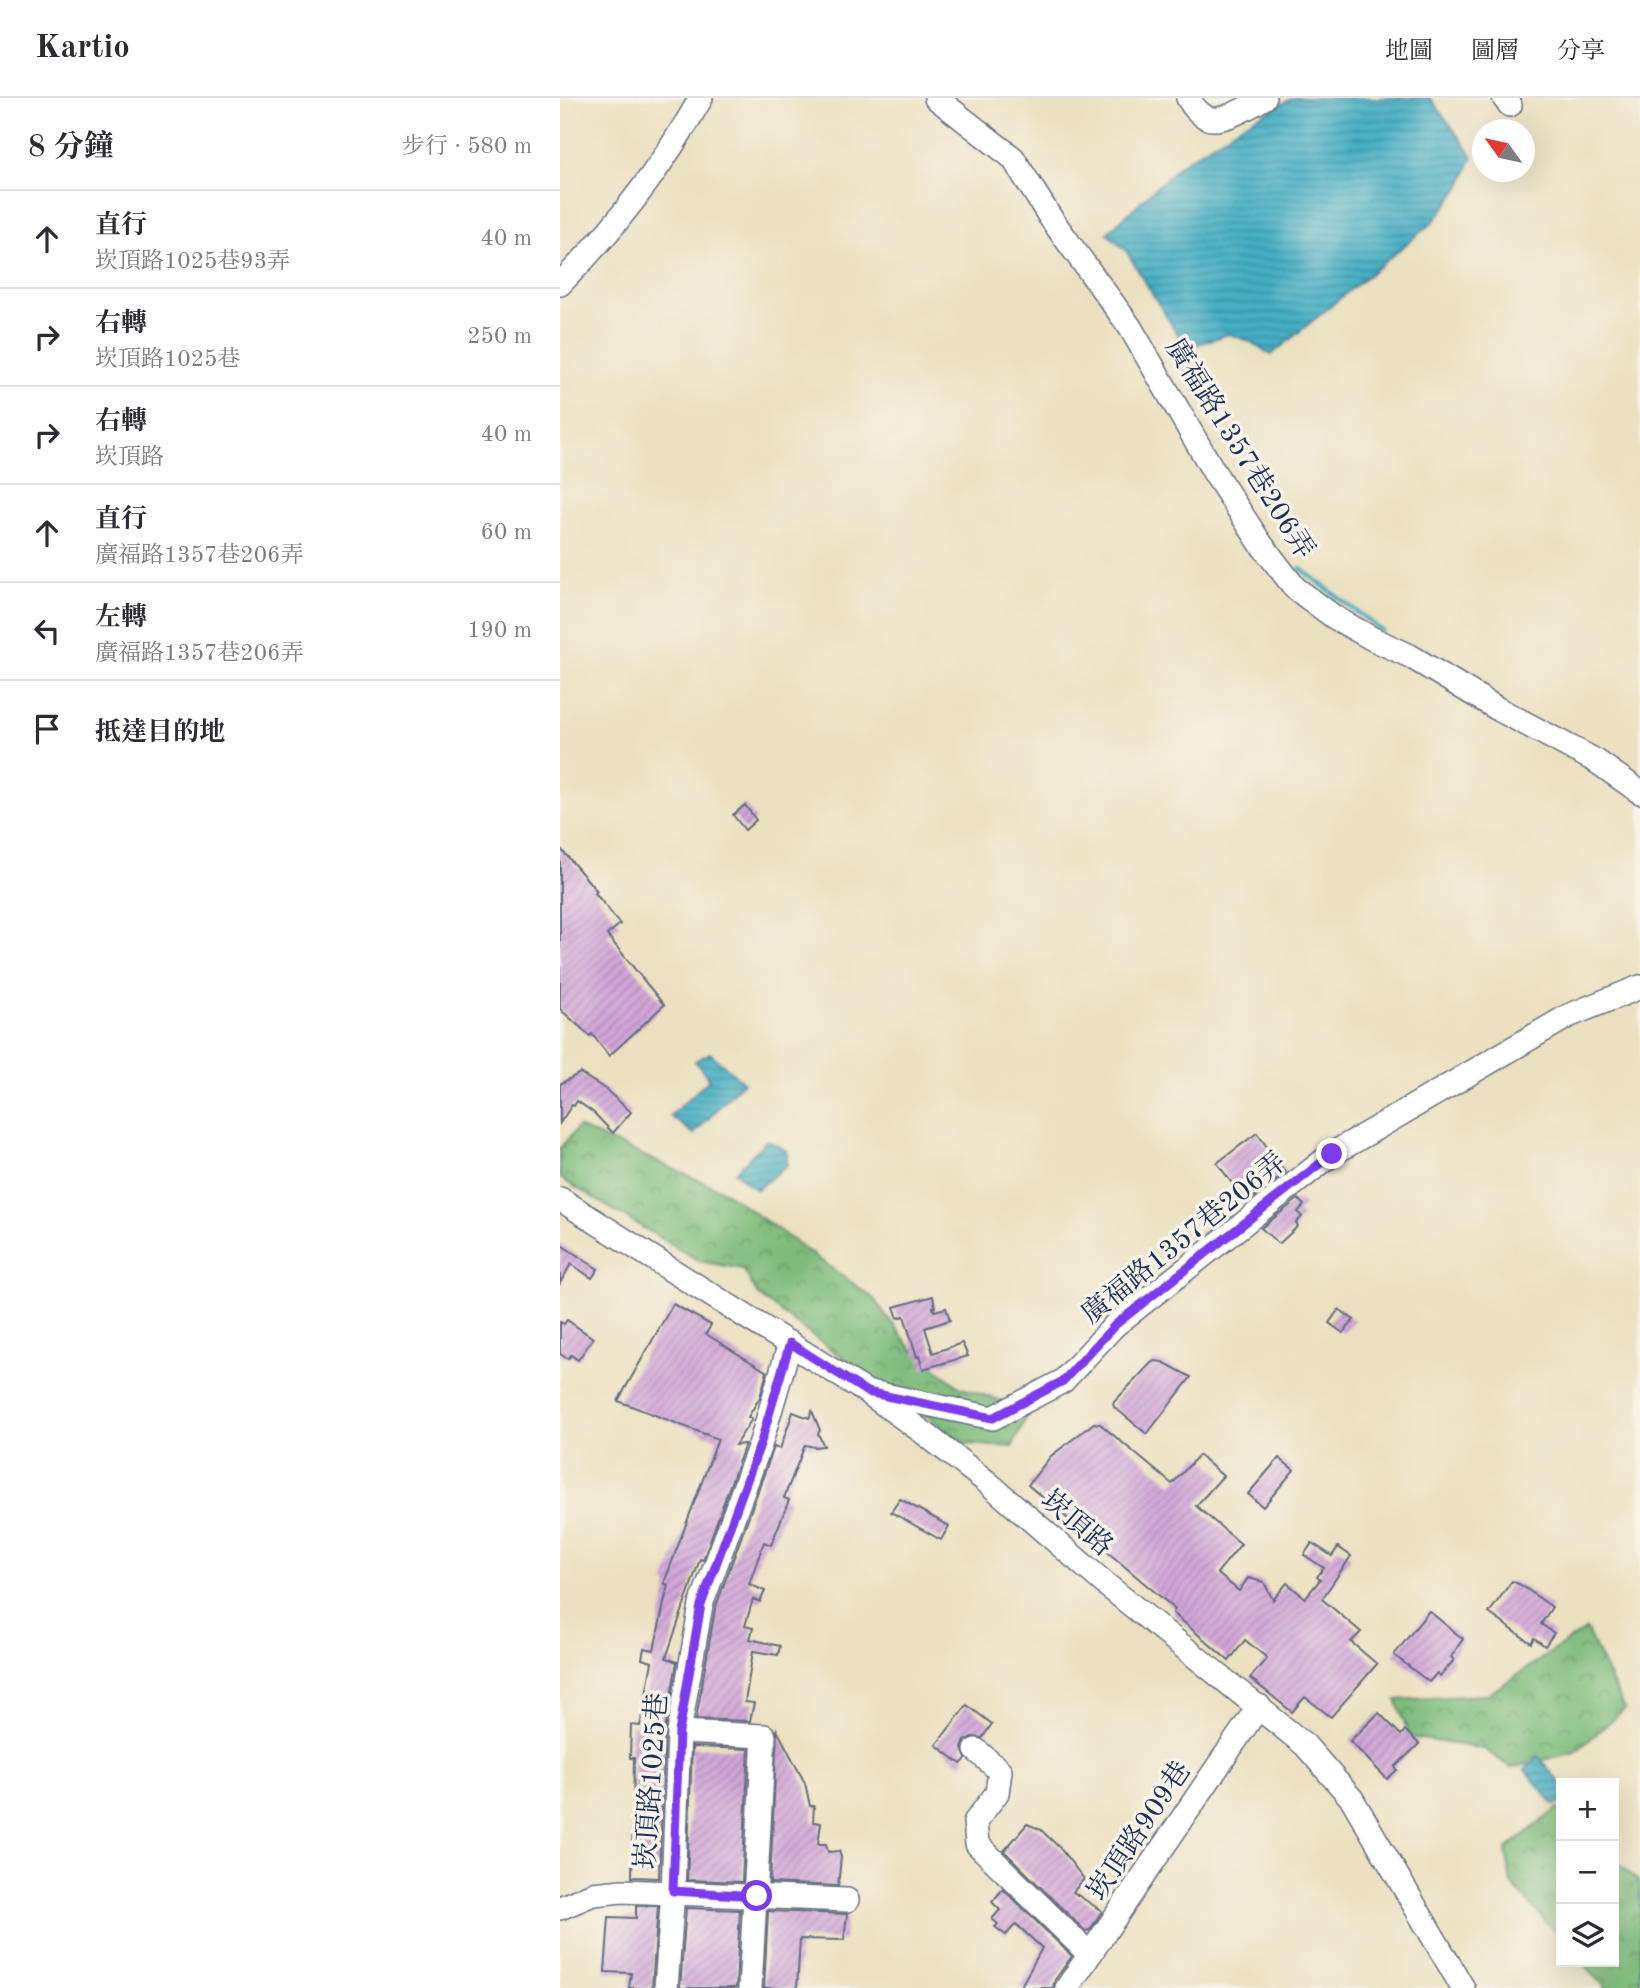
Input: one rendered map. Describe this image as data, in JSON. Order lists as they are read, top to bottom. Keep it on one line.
{"streets":{"street":["廣福路1357巷206弄","崁頂路","崁頂路1025巷","崁頂路909巷"]},"crossings":[["廣福路1357巷206弄","崁頂路"],["崁頂路","崁頂路1025巷"],["崁頂路","崁頂路909巷"]],"north":"top left","page":{"header":"Kartio","nav":["地圖","圖層","分享"],"heading":["8 分鐘","步行 · 580 m"],"list":[["直行","崁頂路1025巷93弄","40 m"],["右轉","崁頂路1025巷","250 m"],["右轉","崁頂路","40 m"],["直行","廣福路1357巷206弄","60 m"],["左轉","廣福路1357巷206弄","190 m"],"抵達目的地"],"map_buttons":["+","−"]}}
